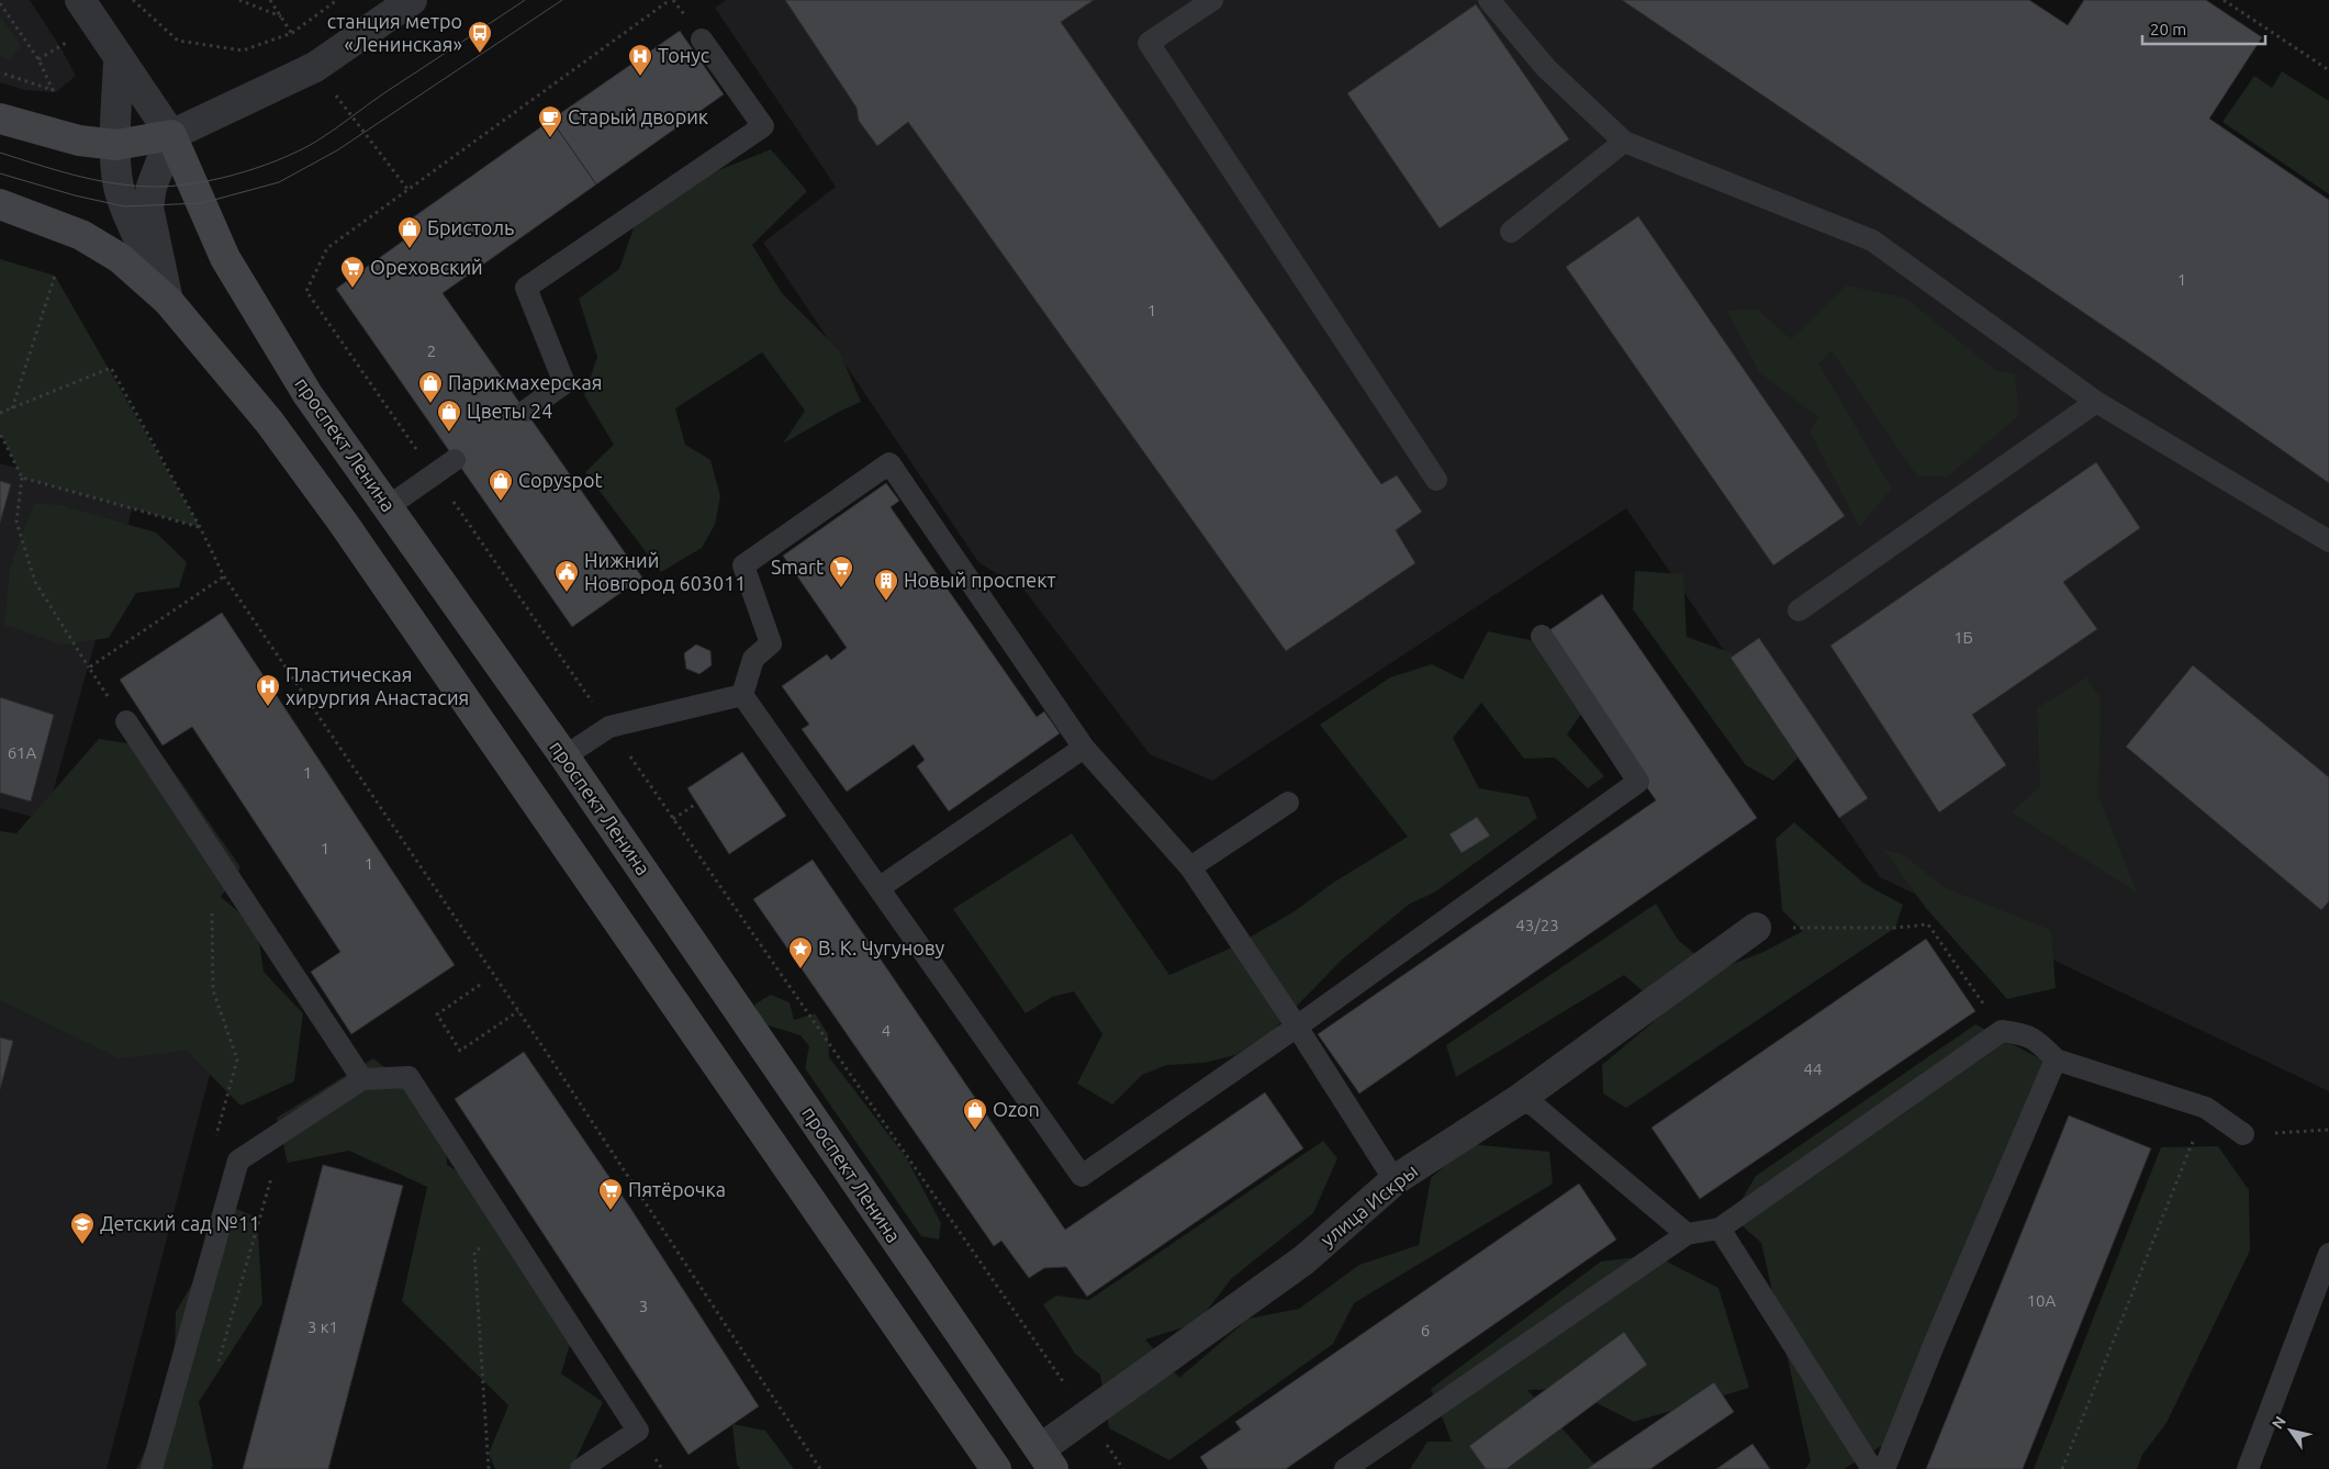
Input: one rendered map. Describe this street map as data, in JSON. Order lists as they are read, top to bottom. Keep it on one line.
{"streets":{"main road":["проспект Ленина"],"street":["улица Искры"]},"crossings":[["проспект Ленина","улица Искры"]],"places":{"bus stop":["станция метро «Ленинская»"],"hospital":["Тонус","Пластическая хирургия Анастасия"],"cafe":["Старый дворик"],"shop":["Бристоль","Парикмахерская","Цветы 24","Copyspot","Ozon"],"supermarket":["Ореховский","Smart","Пятёрочка"],"public building":["Нижний Новгород 603011"],"building":["Новый проспект"],"place":["В. К. Чугунову"],"school or university":["Детский сад №11"]},"house_numbers":["1","1","2","1Б","61А","1","1","1","43/23","4","44","10А","3","3 к1","6"],"scale_bar":"20 m","north":"top left"}
